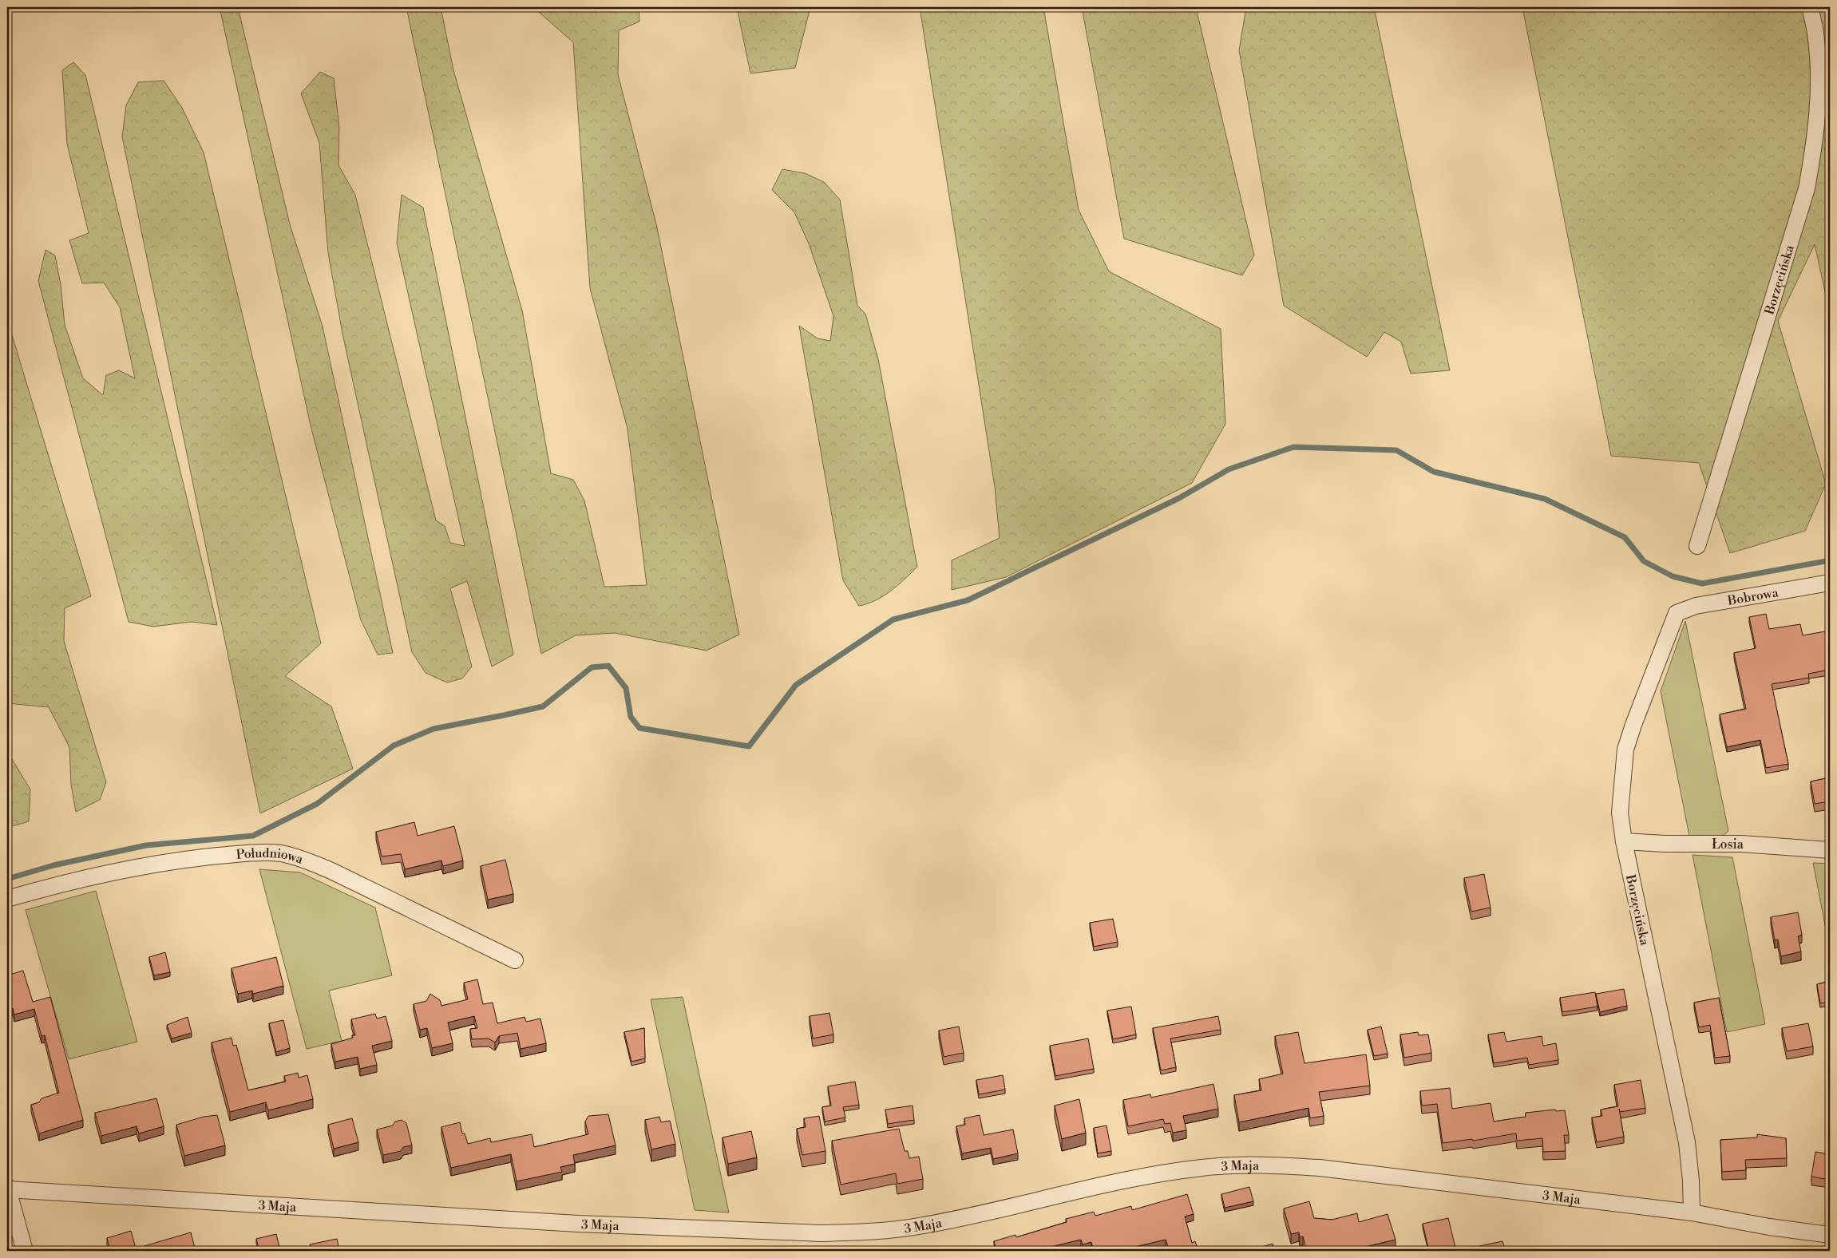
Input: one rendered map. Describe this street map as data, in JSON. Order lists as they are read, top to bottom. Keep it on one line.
{"streets":{"street":["Borzęcińska","Bobrowa","Łosia","Południowa","3 Maja"]},"crossings":[["Borzęcińska","Bobrowa"],["Borzęcińska","Łosia"],["Borzęcińska","3 Maja"]]}
